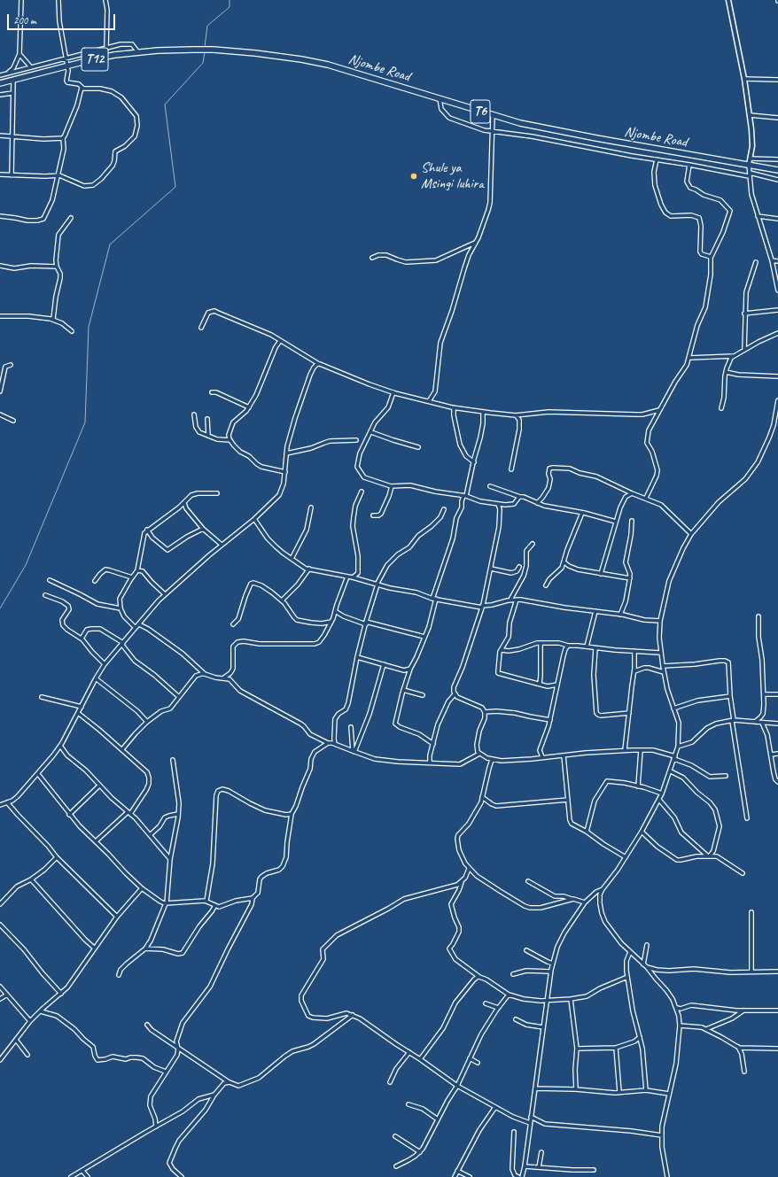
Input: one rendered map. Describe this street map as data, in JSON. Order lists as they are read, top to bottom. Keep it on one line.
{"streets":{"highway":["T12","Njombe Road","T6"]},"crossings":[["Njombe Road","T6"]],"places":["Shule ya Msingi luhira"],"scale_bar":"200 m"}
